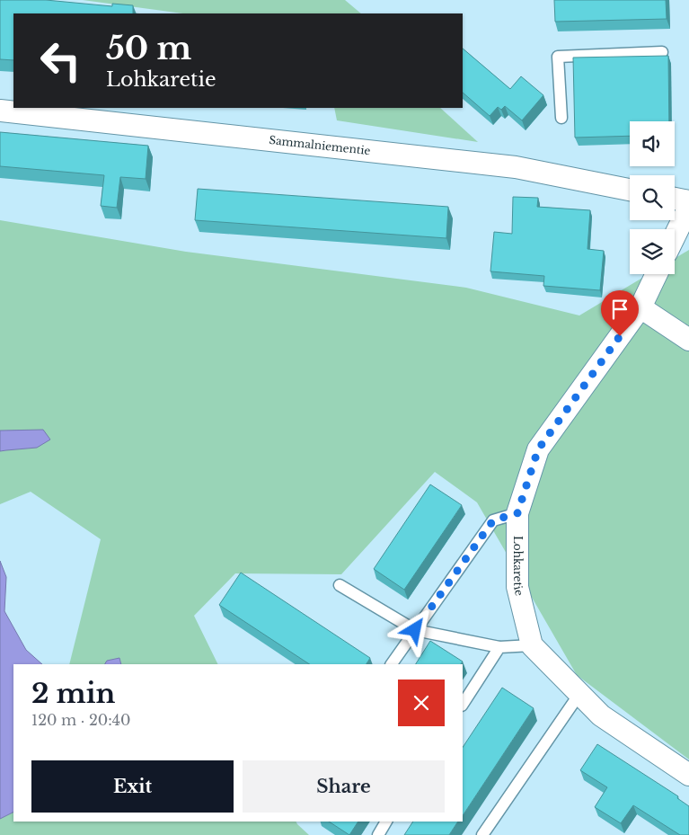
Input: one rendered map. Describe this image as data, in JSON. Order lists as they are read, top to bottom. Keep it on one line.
{"streets":{"street":["Sammalniementie","Lohkaretie"]},"page":{"turn":["50 m","Lohkaretie"],"heading":["2 min","120 m · 20:40"],"buttons":["Exit","Share"]}}
